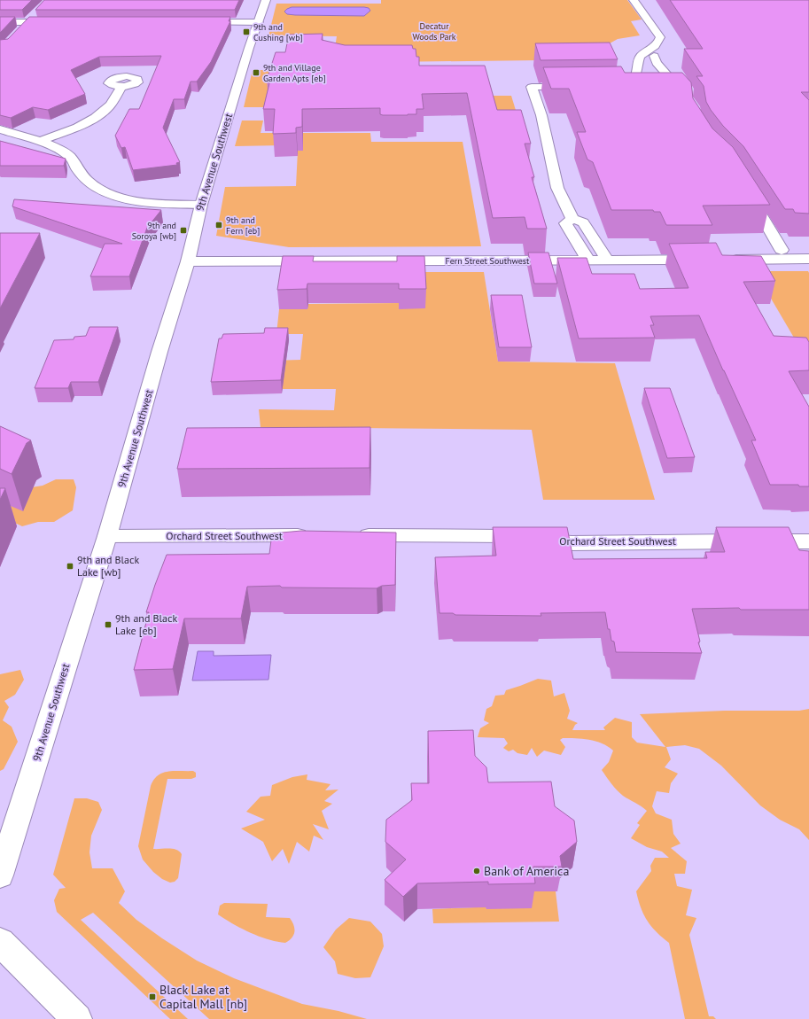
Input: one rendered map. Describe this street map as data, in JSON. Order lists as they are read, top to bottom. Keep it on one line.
{"streets":{"street":["9th Avenue Southwest","Fern Street Southwest","Orchard Street Southwest"]},"crossings":[["9th Avenue Southwest","Fern Street Southwest"],["9th Avenue Southwest","Orchard Street Southwest"]],"parks":["Decatur Woods Park"],"places":{"transit":["9th and Cushing [wb]","9th and Village Garden Apts [eb]","9th and Fern [eb]","9th and Soroya [wb]","9th and Black Lake [wb]","9th and Black Lake [eb]","Black Lake at Capital Mall [nb]"],"other":["Bank of America"]}}
